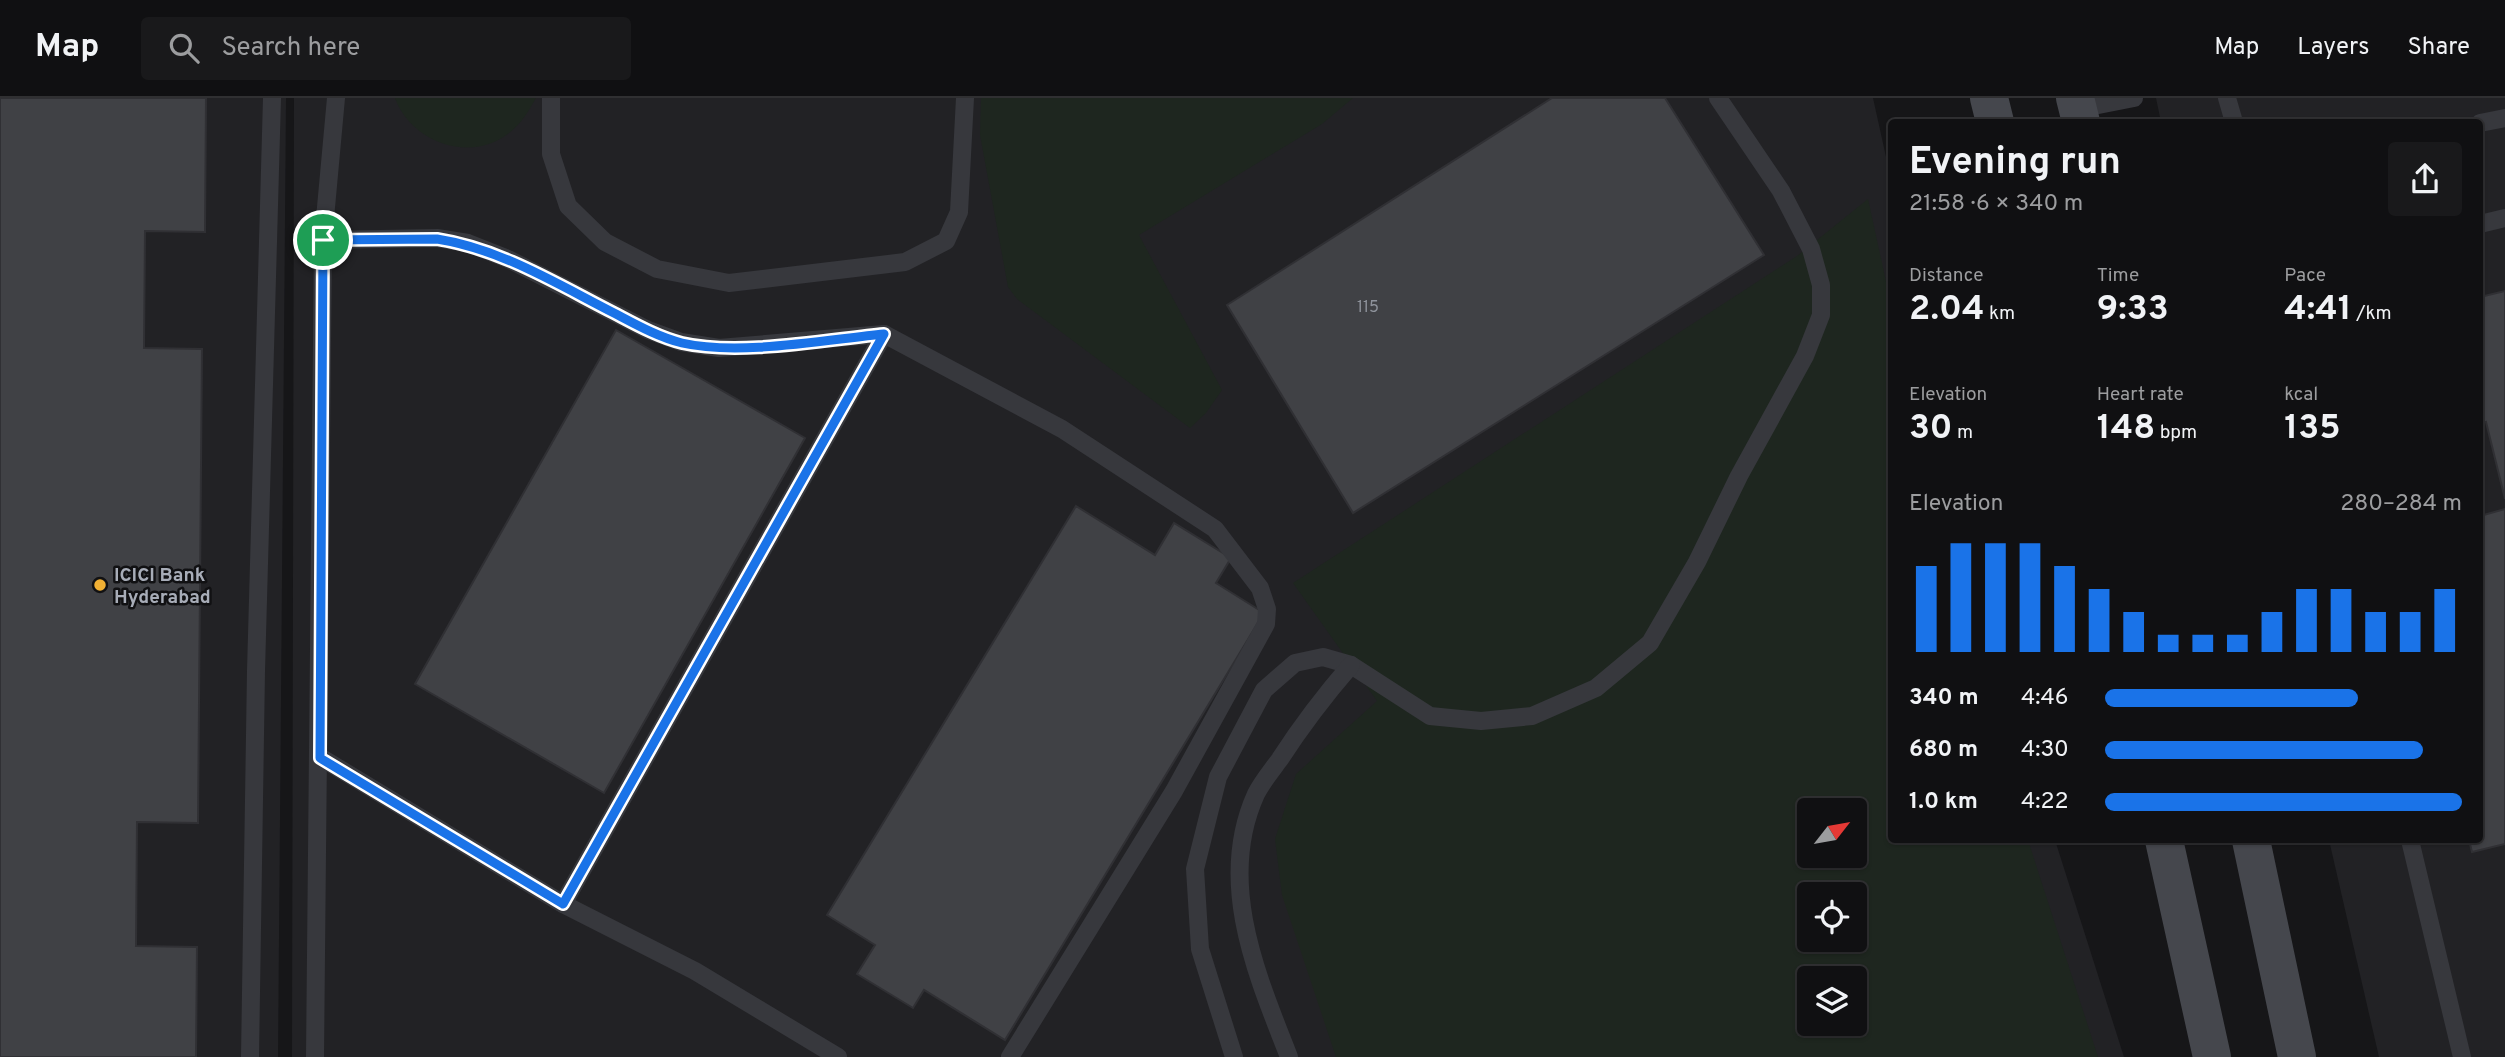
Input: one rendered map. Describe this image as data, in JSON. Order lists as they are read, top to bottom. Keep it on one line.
{"places":["ICICI Bank Hyderabad"],"house_numbers":["115"],"north":"top right","page":{"header":"Map","search":"Search here","nav":["Map","Layers","Share"],"heading":["Evening run","21:58 · 6 × 340 m"],"stats":[["Distance","2.04 km"],["Time","9:33"],["Pace","4:41 /km"],["Elevation","30 m"],["Heart rate","148 bpm"],["kcal","135"]],"chart":["Elevation","280–284 m"],"list":[{"name":"340 m","note":"4:46"},{"name":"680 m","note":"4:30"},{"name":"1.0 km","note":"4:22"}]}}
